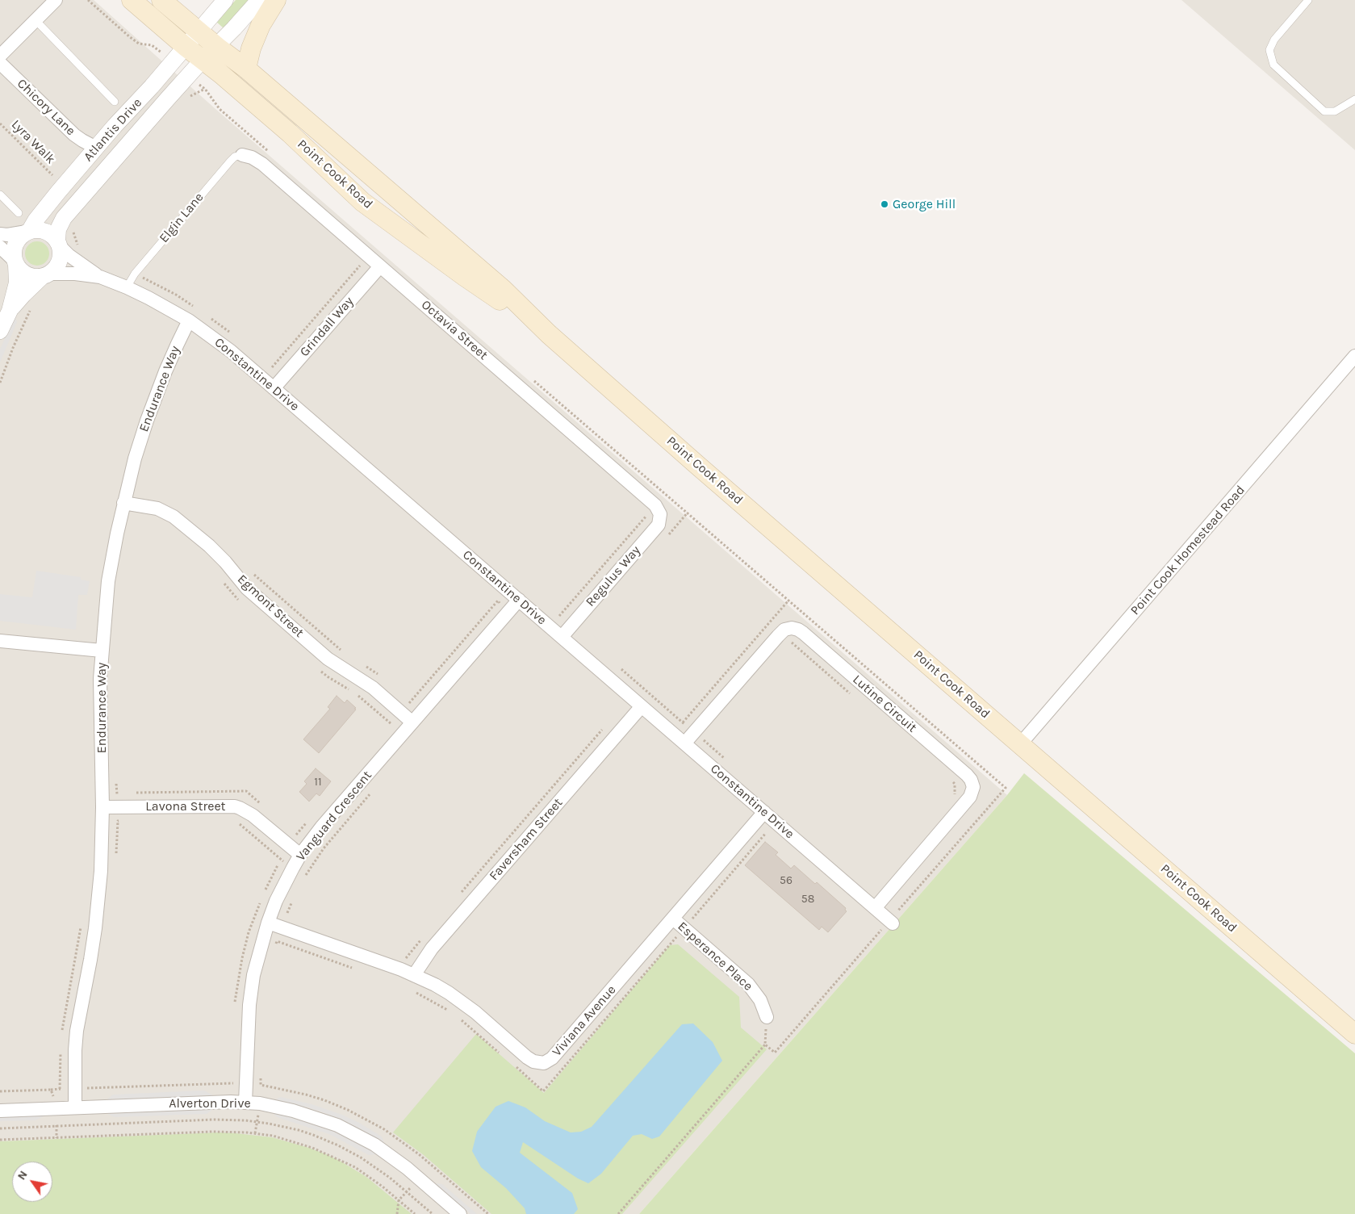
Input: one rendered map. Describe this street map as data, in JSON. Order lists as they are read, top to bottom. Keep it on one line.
{"streets":{"main road":["Point Cook Road"],"street":["Chicory Lane","Atlantis Drive","Grindall Way","Octavia Street","Constantine Drive","Endurance Way","Point Cook Homestead Road","Regulus Way","Egmont Street","Lutine Circuit","Lavona Street","Vanguard Crescent","Faversham Street","Esperance Place","Viviana Avenue","Alverton Drive"],"lane":["Elgin Lane"],"path":["Lyra Walk"]},"crossings":[["Chicory Lane","Atlantis Drive"],["Atlantis Drive","Point Cook Road"],["Atlantis Drive","Constantine Drive"],["Point Cook Road","Point Cook Homestead Road"],["Elgin Lane","Octavia Street"],["Elgin Lane","Constantine Drive"],["Grindall Way","Octavia Street"],["Grindall Way","Constantine Drive"],["Octavia Street","Regulus Way"],["Constantine Drive","Endurance Way"],["Constantine Drive","Regulus Way"],["Constantine Drive","Lutine Circuit"],["Constantine Drive","Vanguard Crescent"],["Constantine Drive","Faversham Street"],["Constantine Drive","Viviana Avenue"],["Endurance Way","Egmont Street"],["Endurance Way","Lavona Street"],["Endurance Way","Alverton Drive"],["Egmont Street","Vanguard Crescent"],["Lavona Street","Vanguard Crescent"],["Vanguard Crescent","Viviana Avenue"],["Vanguard Crescent","Alverton Drive"],["Faversham Street","Viviana Avenue"],["Esperance Place","Viviana Avenue"]],"places":["George Hill"],"house_numbers":["11","56","58"],"north":"top left"}
